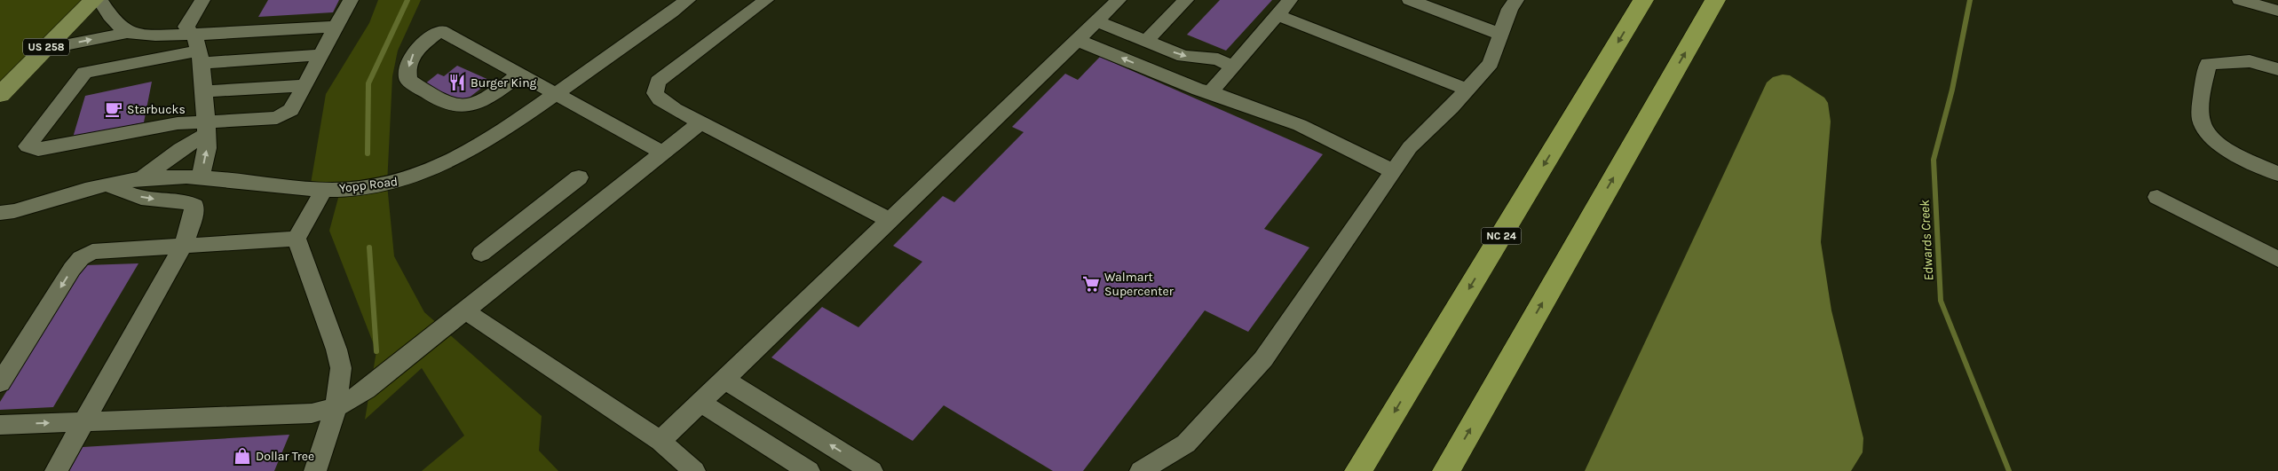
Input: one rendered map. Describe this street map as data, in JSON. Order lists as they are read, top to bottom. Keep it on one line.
{"streets":{"highway":["NC 24"],"main road":["US 258"],"street":["Yopp Road"]},"water":["Edwards Creek"],"places":{"restaurant":["Burger King"],"cafe":["Starbucks"],"supermarket":["Walmart Supercenter"],"shop":["Dollar Tree"]}}
